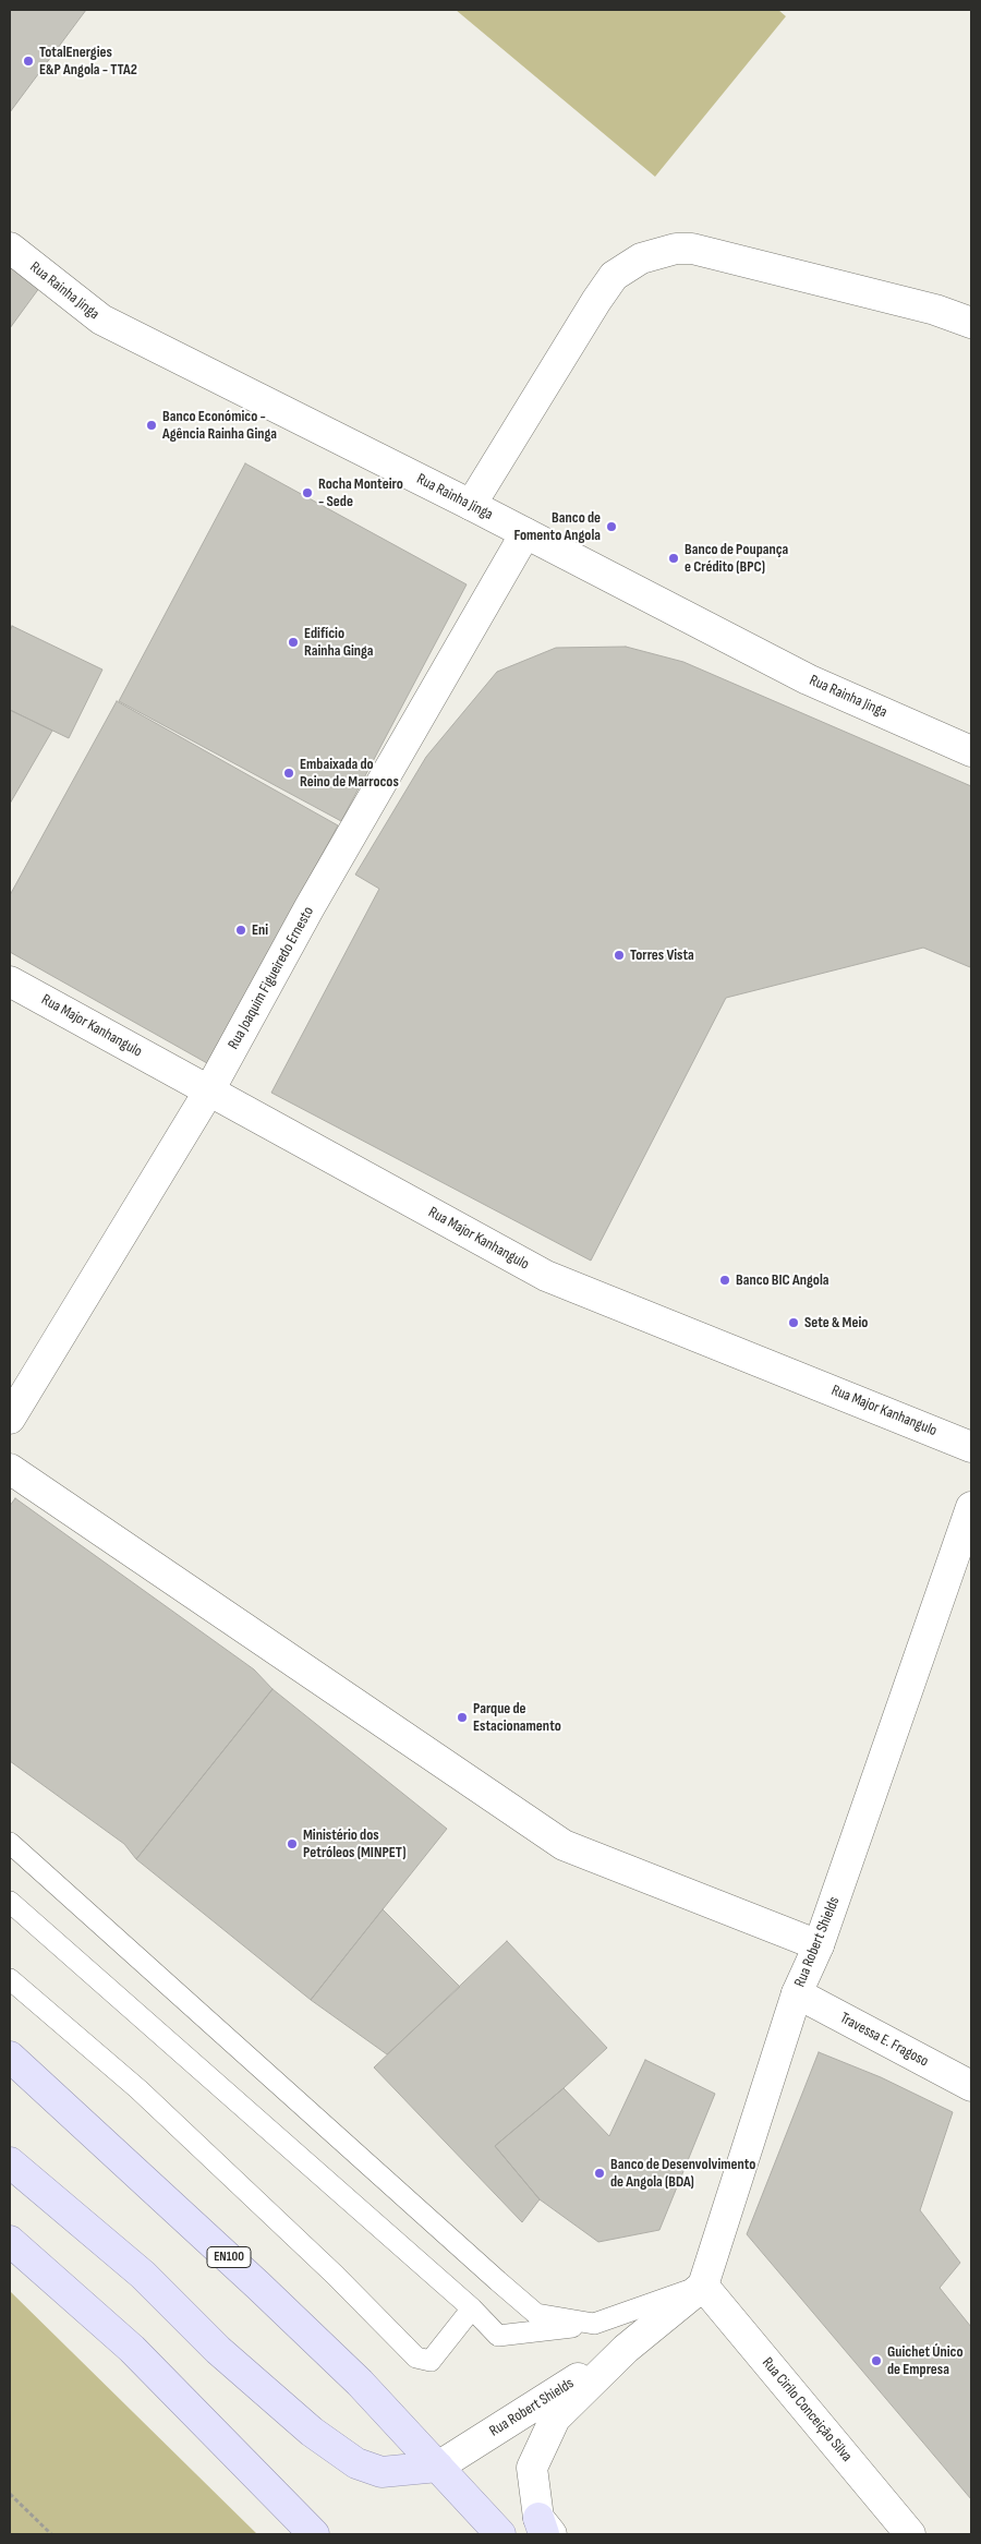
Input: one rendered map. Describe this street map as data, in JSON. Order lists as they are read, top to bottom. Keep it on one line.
{"streets":{"main road":["EN100"],"street":["Rua Rainha Jinga","Rua Joaquim Figueiredo Ernesto","Rua Major Kanhangulo","Rua Robert Shields","Travessa E. Fragoso","Rua Cirilo Conceição Silva"]},"crossings":[["Rua Rainha Jinga","Rua Joaquim Figueiredo Ernesto"],["Rua Joaquim Figueiredo Ernesto","Rua Major Kanhangulo"],["Rua Robert Shields","Travessa E. Fragoso"],["Rua Robert Shields","EN100"],["Rua Robert Shields","Rua Cirilo Conceição Silva"]],"places":["TotalEnergies E&P Angola - TTA2","Banco Económico - Agência Rainha Ginga","Rocha Monteiro - Sede","Banco de Fomento Angola","Banco de Poupança e Crédito (BPC)","Edifício Rainha Ginga","Embaixada do Reino de Marrocos","Eni","Torres Vista","Banco BIC Angola","Sete & Meio","Parque de Estacionamento","Ministério dos Petróleos (MINPET)","Banco de Desenvolvimento de Angola (BDA)","Guichet Único de Empresa"]}
